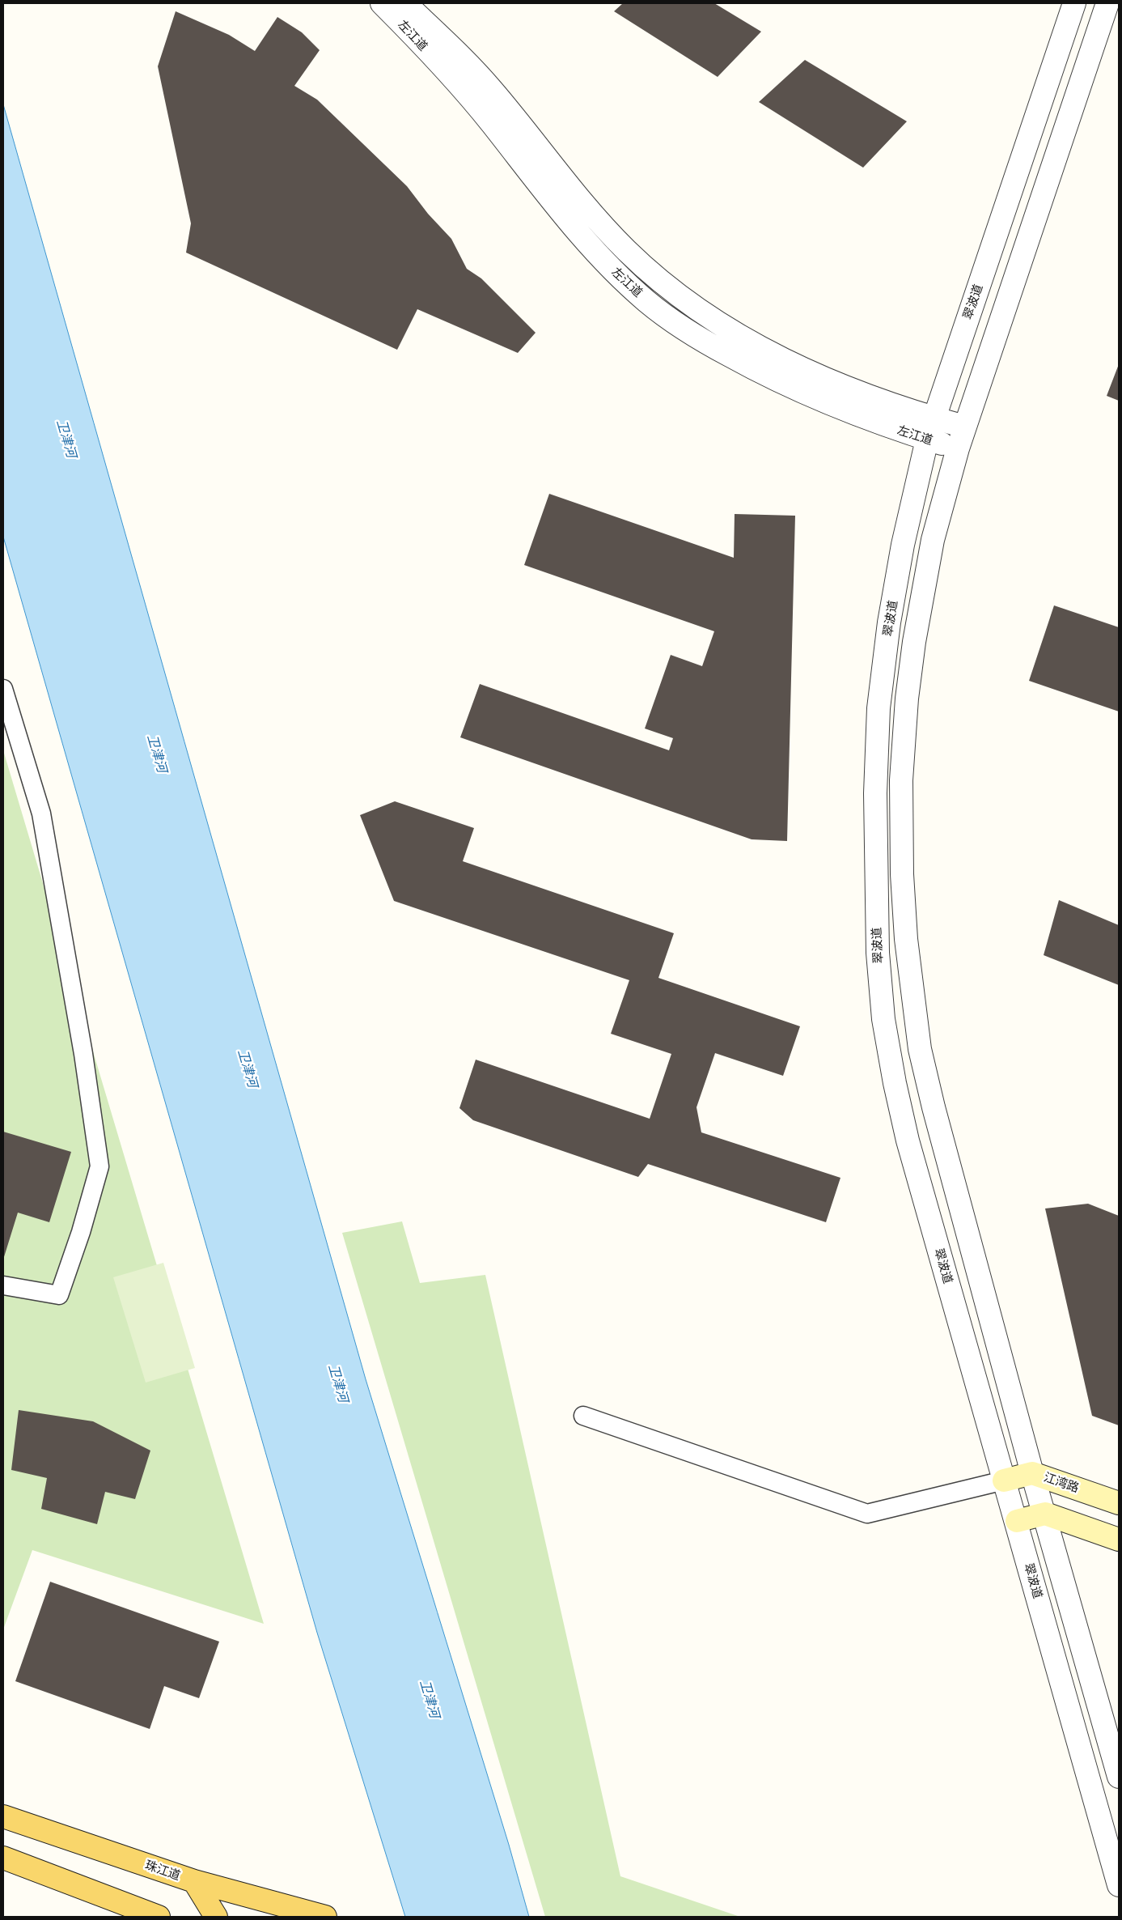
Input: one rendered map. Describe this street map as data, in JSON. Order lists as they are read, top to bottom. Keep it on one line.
{"streets":{"main road":["江湾路","珠江道"],"street":["左江道","翠波道"]},"crossings":[["左江道","翠波道"],["翠波道","江湾路"]],"water":["卫津河"]}
